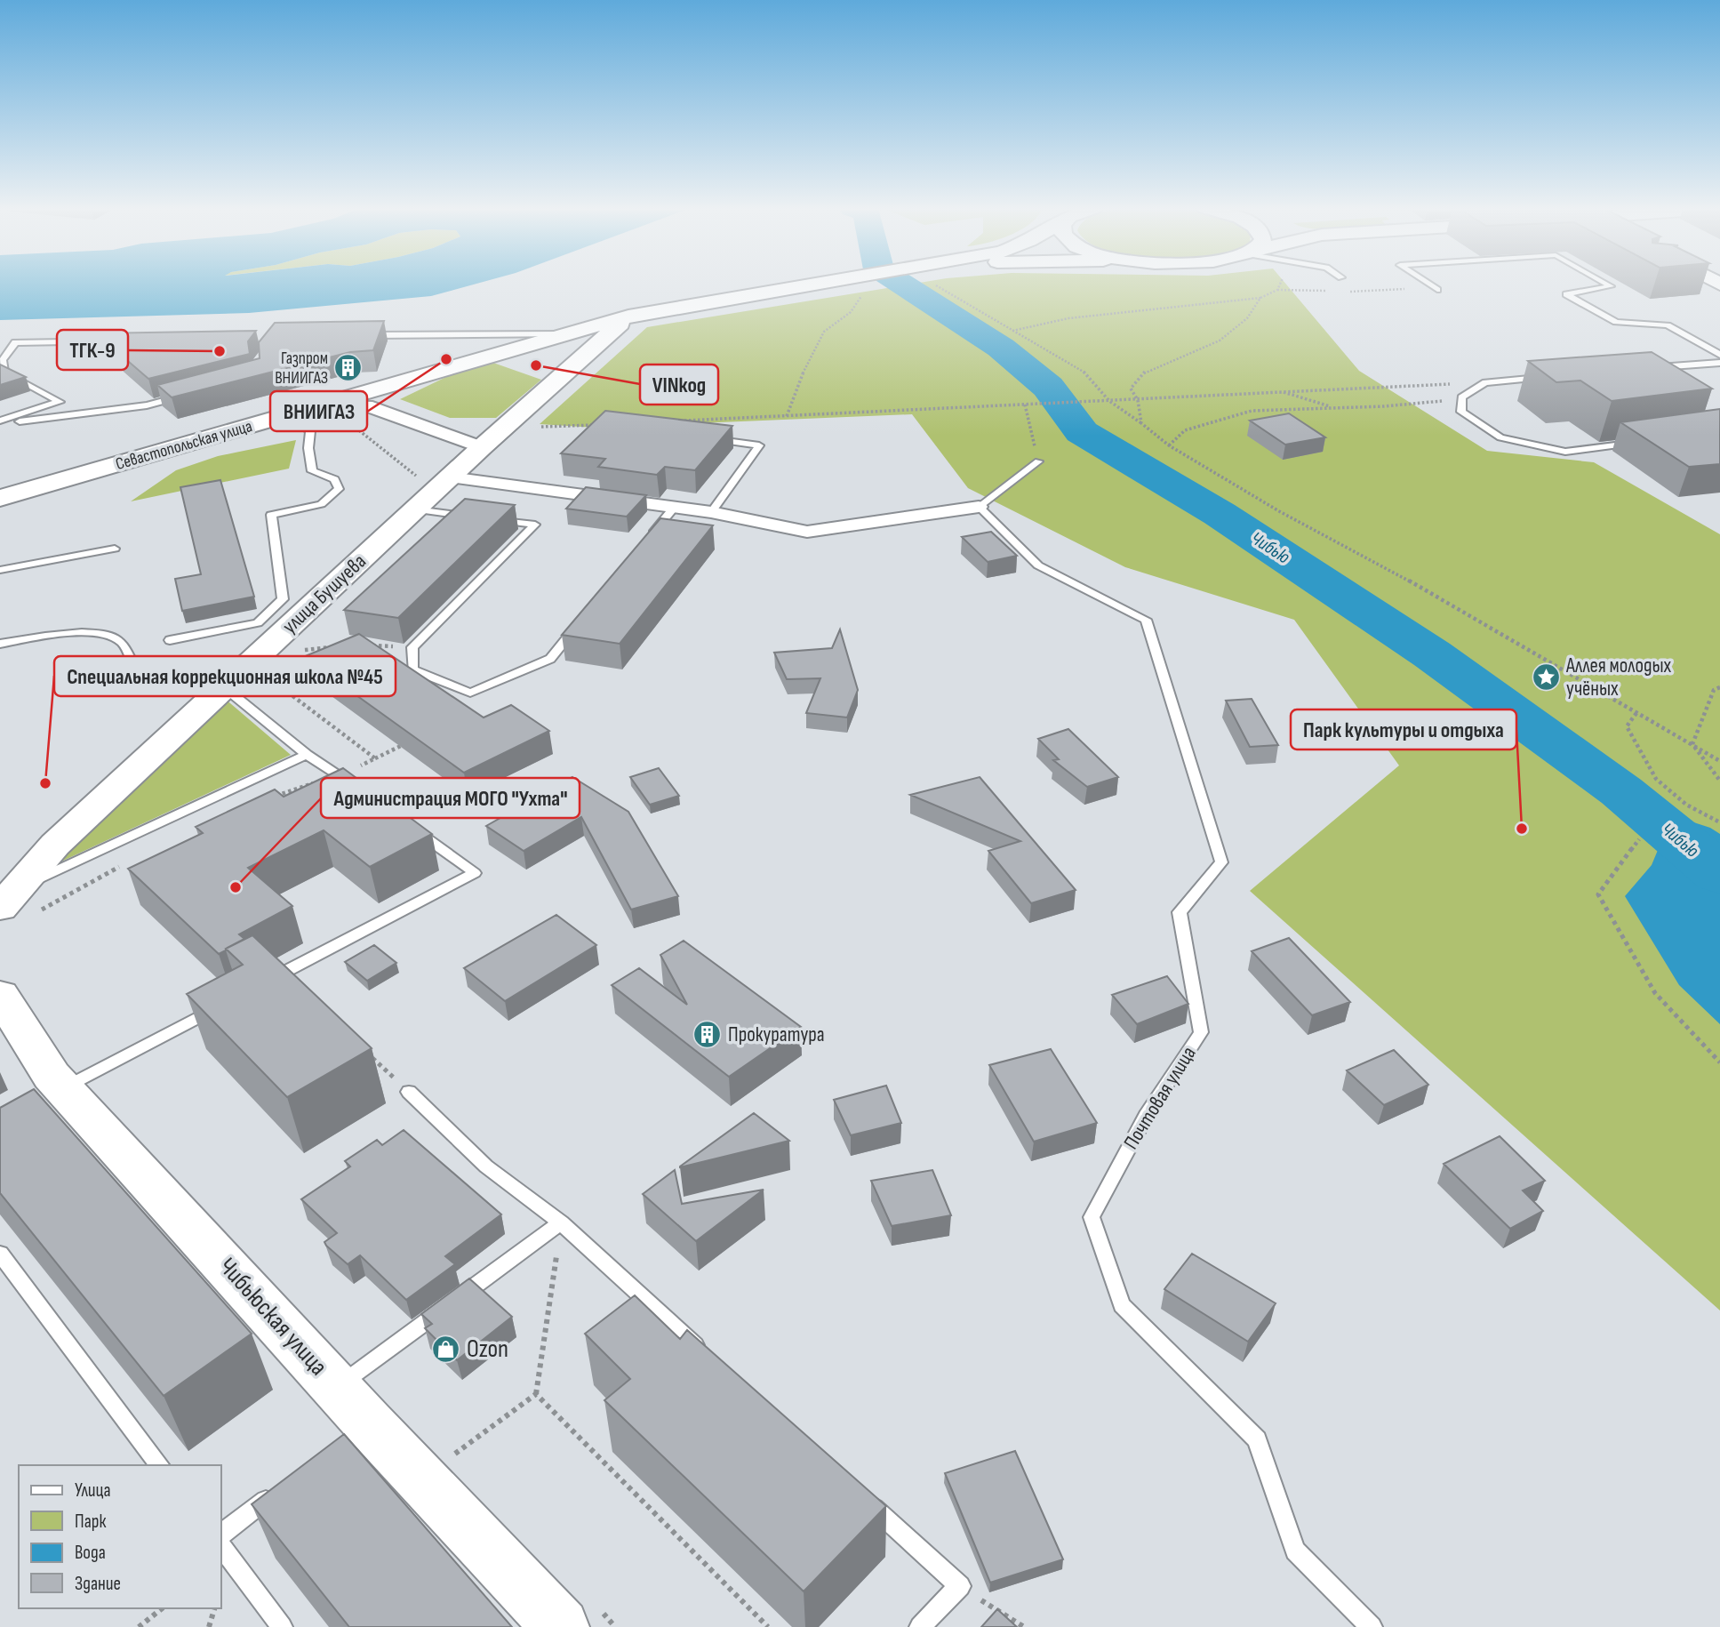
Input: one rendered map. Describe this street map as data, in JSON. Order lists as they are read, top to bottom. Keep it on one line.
{"streets":{"main road":["Севастопольская улица","улица Бушуева","Чибьюская улица"],"lane":["Почтовая улица"]},"crossings":[["Севастопольская улица","улица Бушуева"]],"water":["Чибью"],"places":{"other":["ТГК-9","ВНИИГАЗ","VINкод","Специальная коррекционная школа №45","Парк культуры и отдыха","Администрация МОГО \"Ухта\""],"building":["Газпром ВНИИГАЗ","Прокуратура"],"place":["Аллея молодых учёных"],"shop":["Ozon"]},"legend":["Улица","Парк","Вода","Здание"]}
